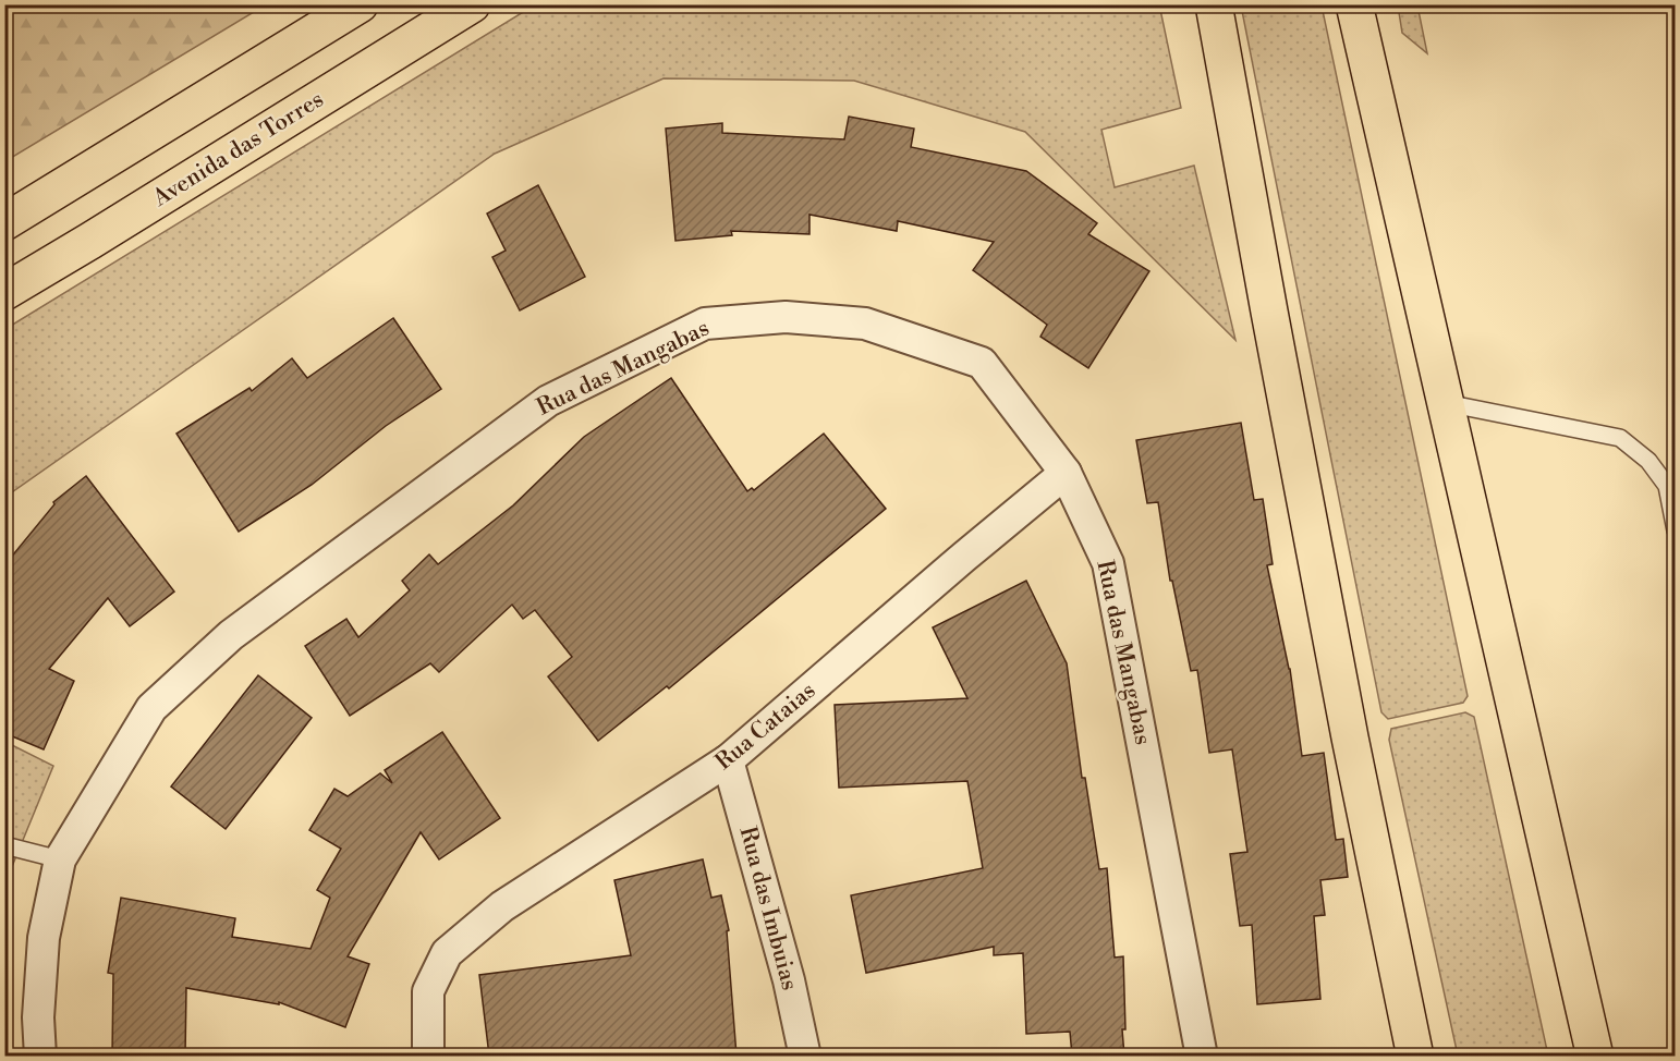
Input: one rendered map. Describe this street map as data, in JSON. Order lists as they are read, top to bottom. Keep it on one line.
{"streets":{"main road":["Avenida das Torres"],"street":["Rua das Mangabas","Rua Cataias","Rua das Imbuias"]},"crossings":[["Rua das Mangabas","Rua Cataias"],["Rua Cataias","Rua das Imbuias"]]}
